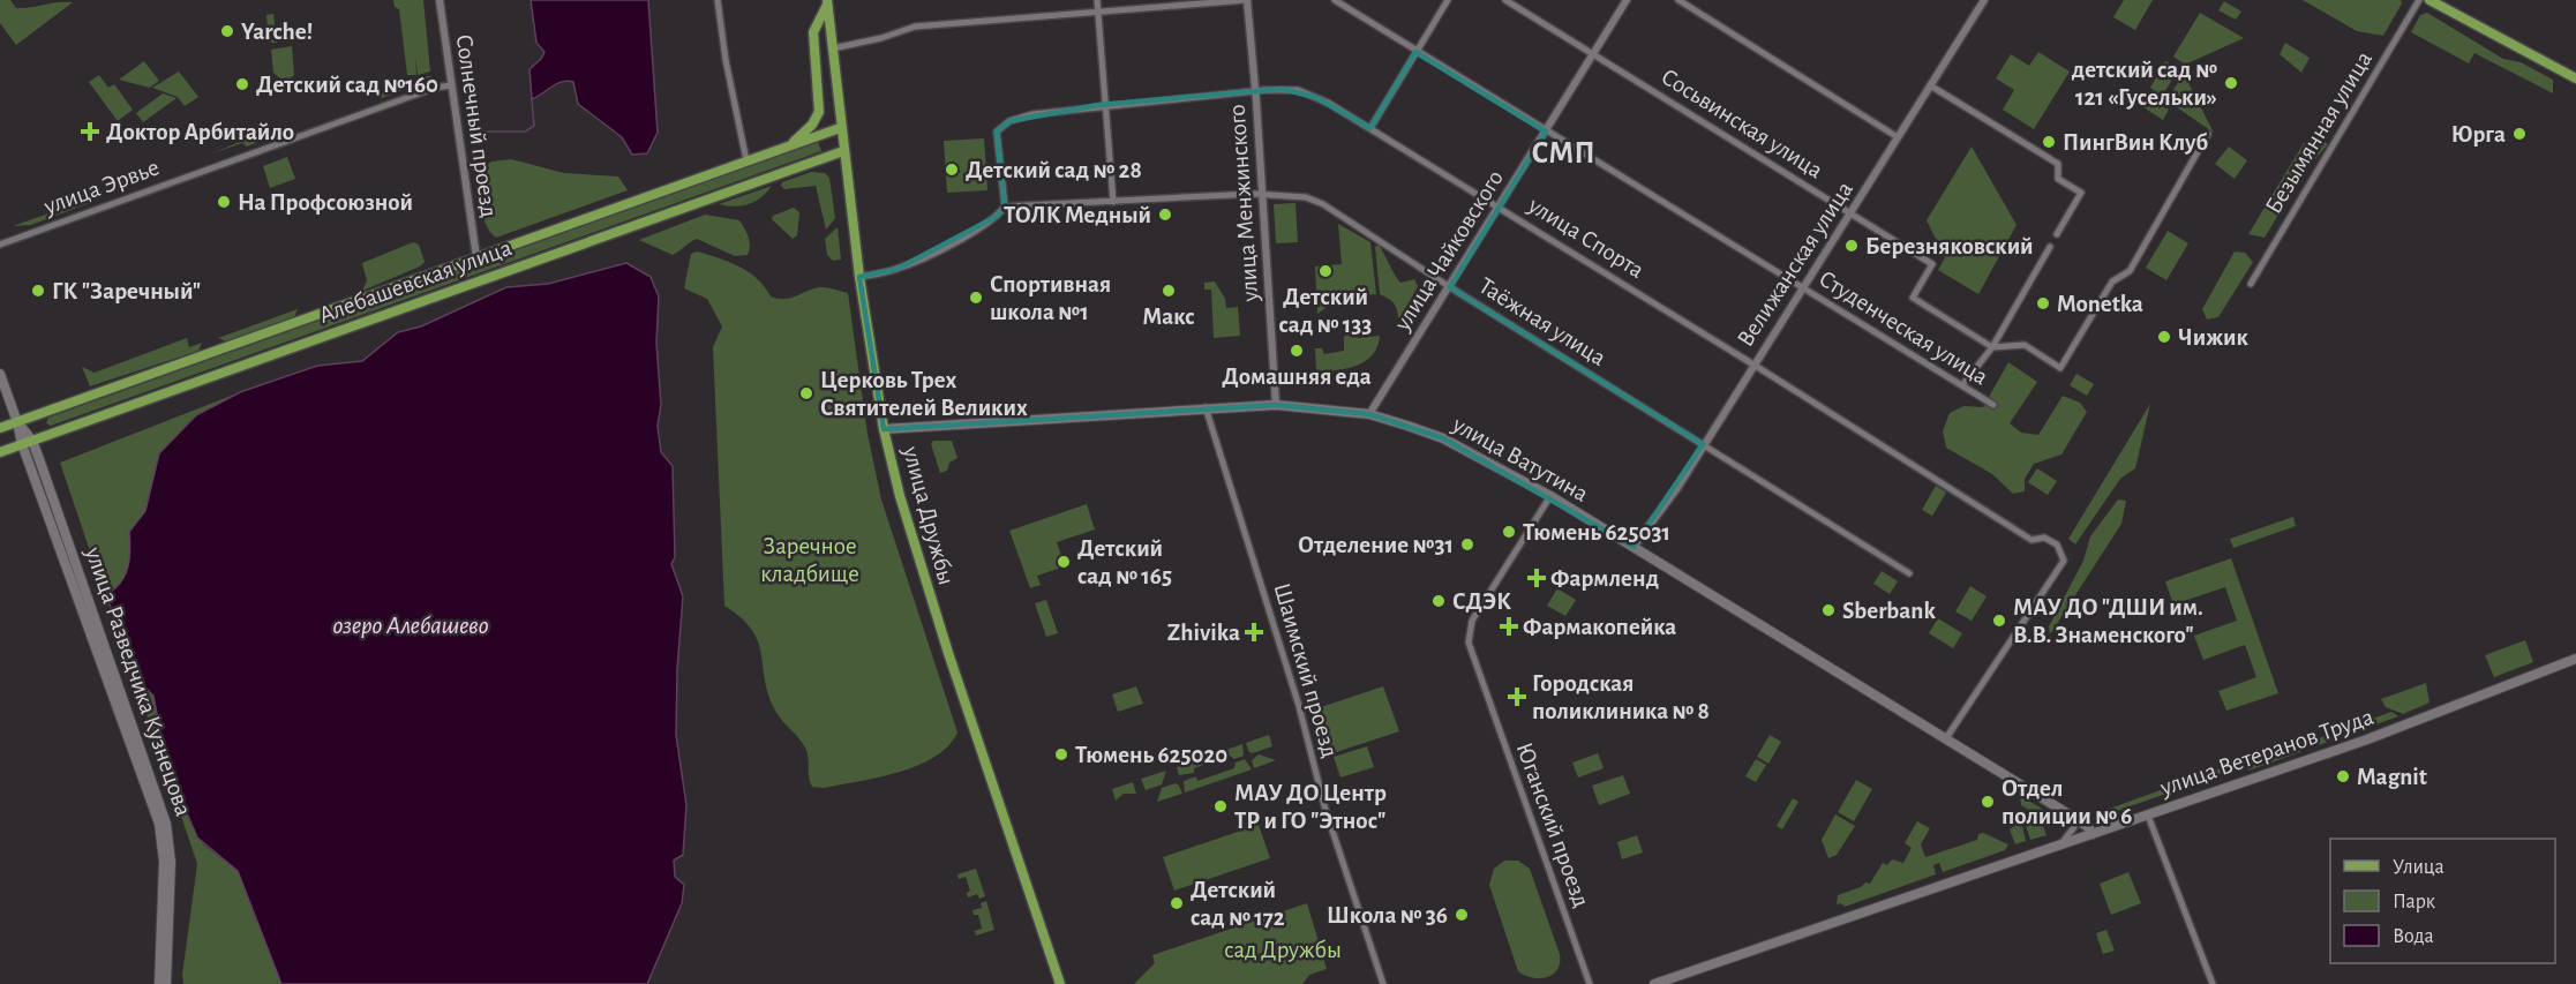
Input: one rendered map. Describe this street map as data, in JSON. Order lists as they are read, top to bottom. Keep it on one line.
{"streets":{"main road":["Алебашевская улица","улица Ватутина","улица Дружбы","улица Разведчика Кузнецова","улица Ветеранов Труда"],"street":["Сосьвинская улица","Солнечный проезд","Безымянная улица","улица Эрвье","улица Менжинского","улица Спорта","улица Чайковского","Велижанская улица","Таёжная улица","Студенческая улица","Шаимский проезд","Юганский проезд"]},"crossings":[["Сосьвинская улица","улица Чайковского"],["Сосьвинская улица","Велижанская улица"],["Солнечный проезд","улица Эрвье"],["Солнечный проезд","Алебашевская улица"],["улица Менжинского","улица Спорта"],["улица Менжинского","Таёжная улица"],["улица Менжинского","улица Ватутина"],["улица Спорта","улица Чайковского"],["улица Спорта","Велижанская улица"],["улица Спорта","Таёжная улица"],["улица Спорта","улица Ватутина"],["улица Чайковского","Таёжная улица"],["улица Чайковского","Студенческая улица"],["улица Чайковского","улица Ватутина"],["Велижанская улица","Таёжная улица"],["Велижанская улица","Студенческая улица"],["Велижанская улица","улица Ватутина"],["Алебашевская улица","улица Дружбы"],["Алебашевская улица","улица Разведчика Кузнецова"],["улица Ватутина","улица Дружбы"],["улица Ватутина","Шаимский проезд"],["улица Ватутина","улица Ветеранов Труда"],["улица Ватутина","Юганский проезд"]],"districts":["СМП"],"water":["озеро Алебашево"],"parks":["Заречное кладбище","сад Дружбы"],"places":{"other":["Yarche!","детский сад № 121 «Гусельки»","Детский сад №160","Юрга","ПингВин Клуб","Детский сад № 28","На Профсоюзной","ТОЛК Медный","Березняковский","Детский сад № 133","ГК \"Заречный\"","Макс","Спортивная школа №1","Monetka","Чижик","Домашняя еда","Церковь Трех Святителей Великих","Тюмень 625031","Отделение №31","Детский сад № 165","СДЭК","Sberbank","МАУ ДО \"ДШИ им. В.В. Знаменского\"","Тюмень 625020","Magnit","Отдел полиции № 6","МАУ ДО Центр ТР и ГО \"Этнос\"","Детский сад № 172","Школа № 36"],"health":["Доктор Арбитайло","Фармленд","Фармакопейка","Zhivika","Городская поликлиника № 8"]},"legend":["Улица","Парк","Вода"]}
